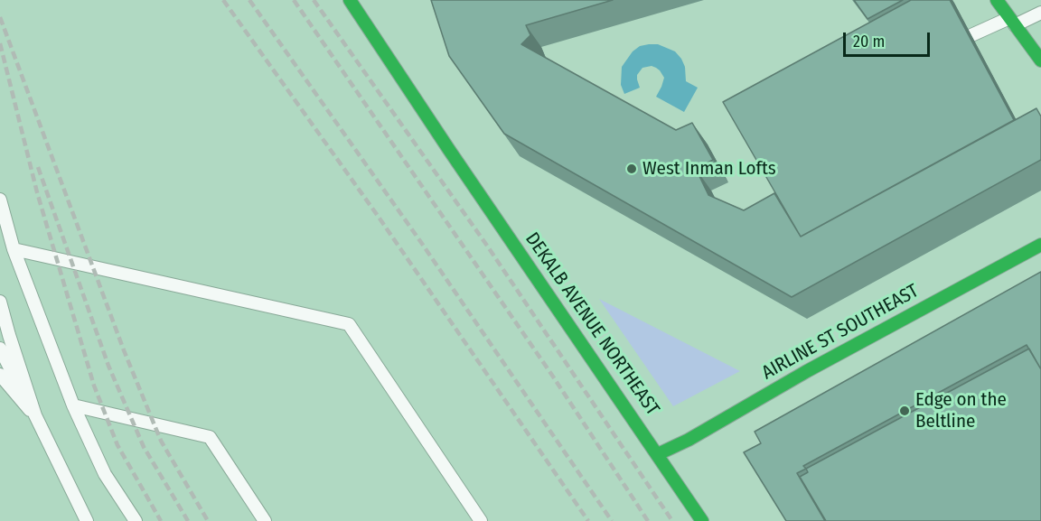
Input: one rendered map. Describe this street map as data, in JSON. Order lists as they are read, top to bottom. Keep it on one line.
{"streets":{"main road":["DEKALB AVENUE NORTHEAST","AIRLINE ST SOUTHEAST"]},"crossings":[["DEKALB AVENUE NORTHEAST","AIRLINE ST SOUTHEAST"]],"places":["West Inman Lofts","Edge on the Beltline"],"scale_bar":"20 m"}
